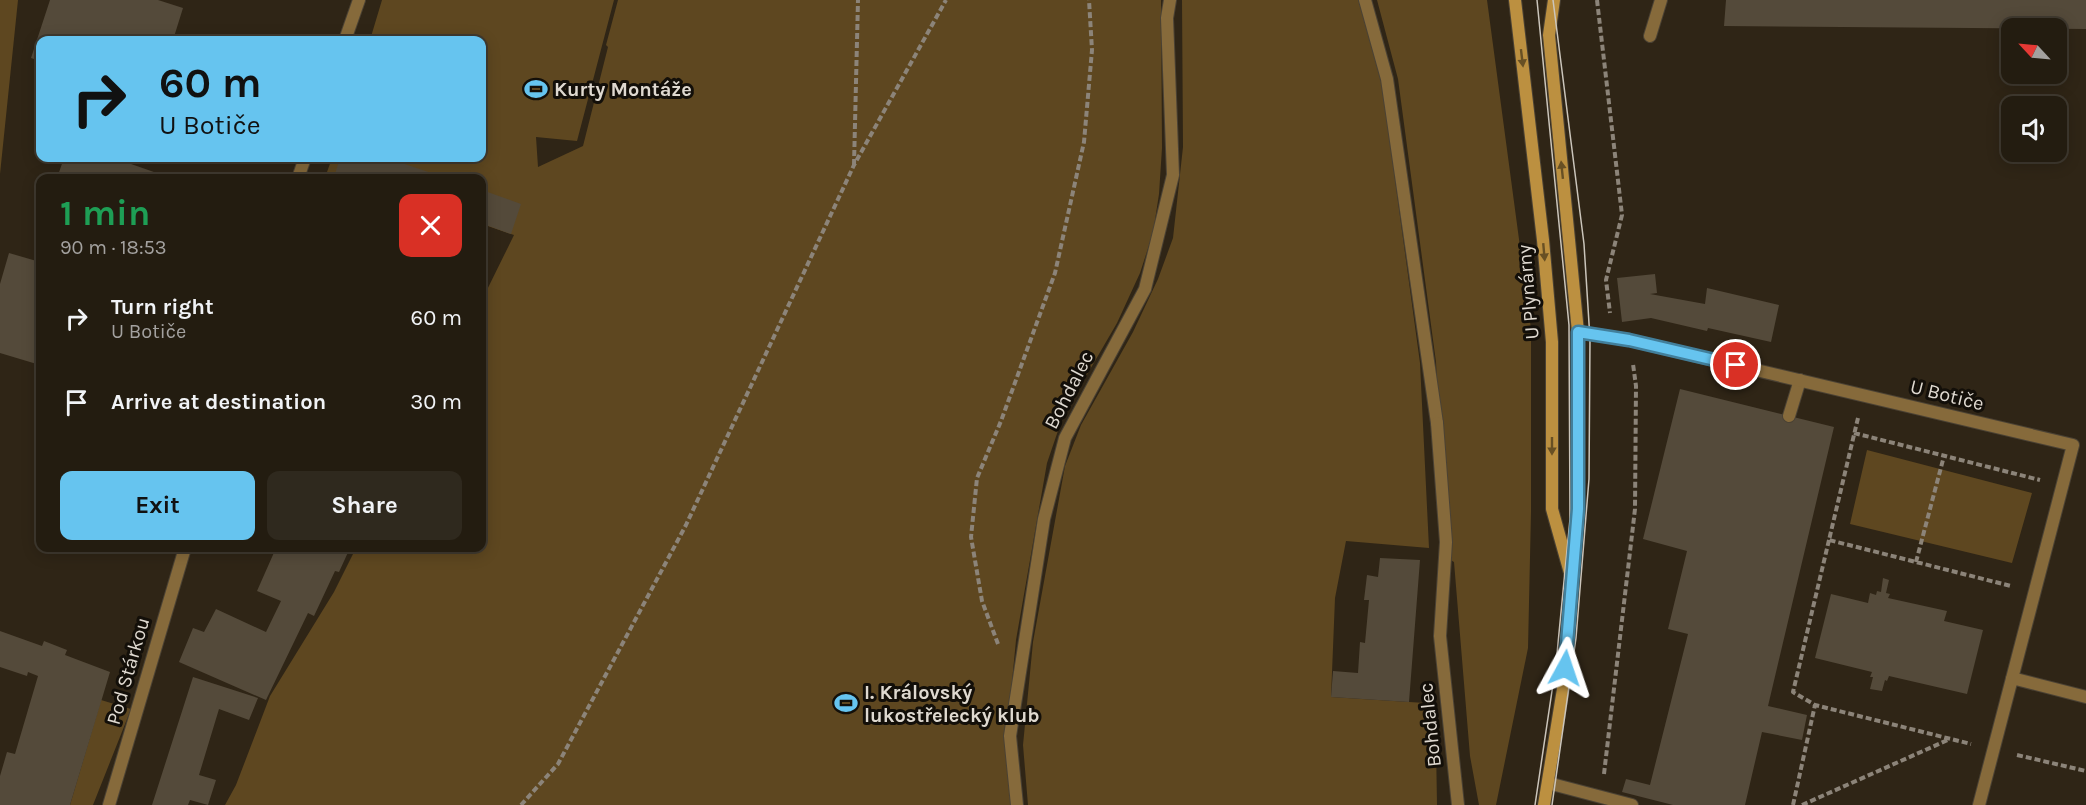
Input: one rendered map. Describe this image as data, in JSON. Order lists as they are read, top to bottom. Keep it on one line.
{"streets":{"street":["U Plynárny","Bohdalec","U Botiče","Pod Stárkou"]},"crossings":[["U Plynárny","U Botiče"]],"places":{"sports":["Kurty Montáže","I. Královský lukostřelecký klub"]},"north":"top left","page":{"turn":["60 m","U Botiče"],"heading":["1 min","90 m · 18:53"],"list":[{"name":"Turn right","note":"U Botiče","value":"60 m"},{"name":"Arrive at destination","value":"30 m"}],"buttons":["Exit","Share"]}}
